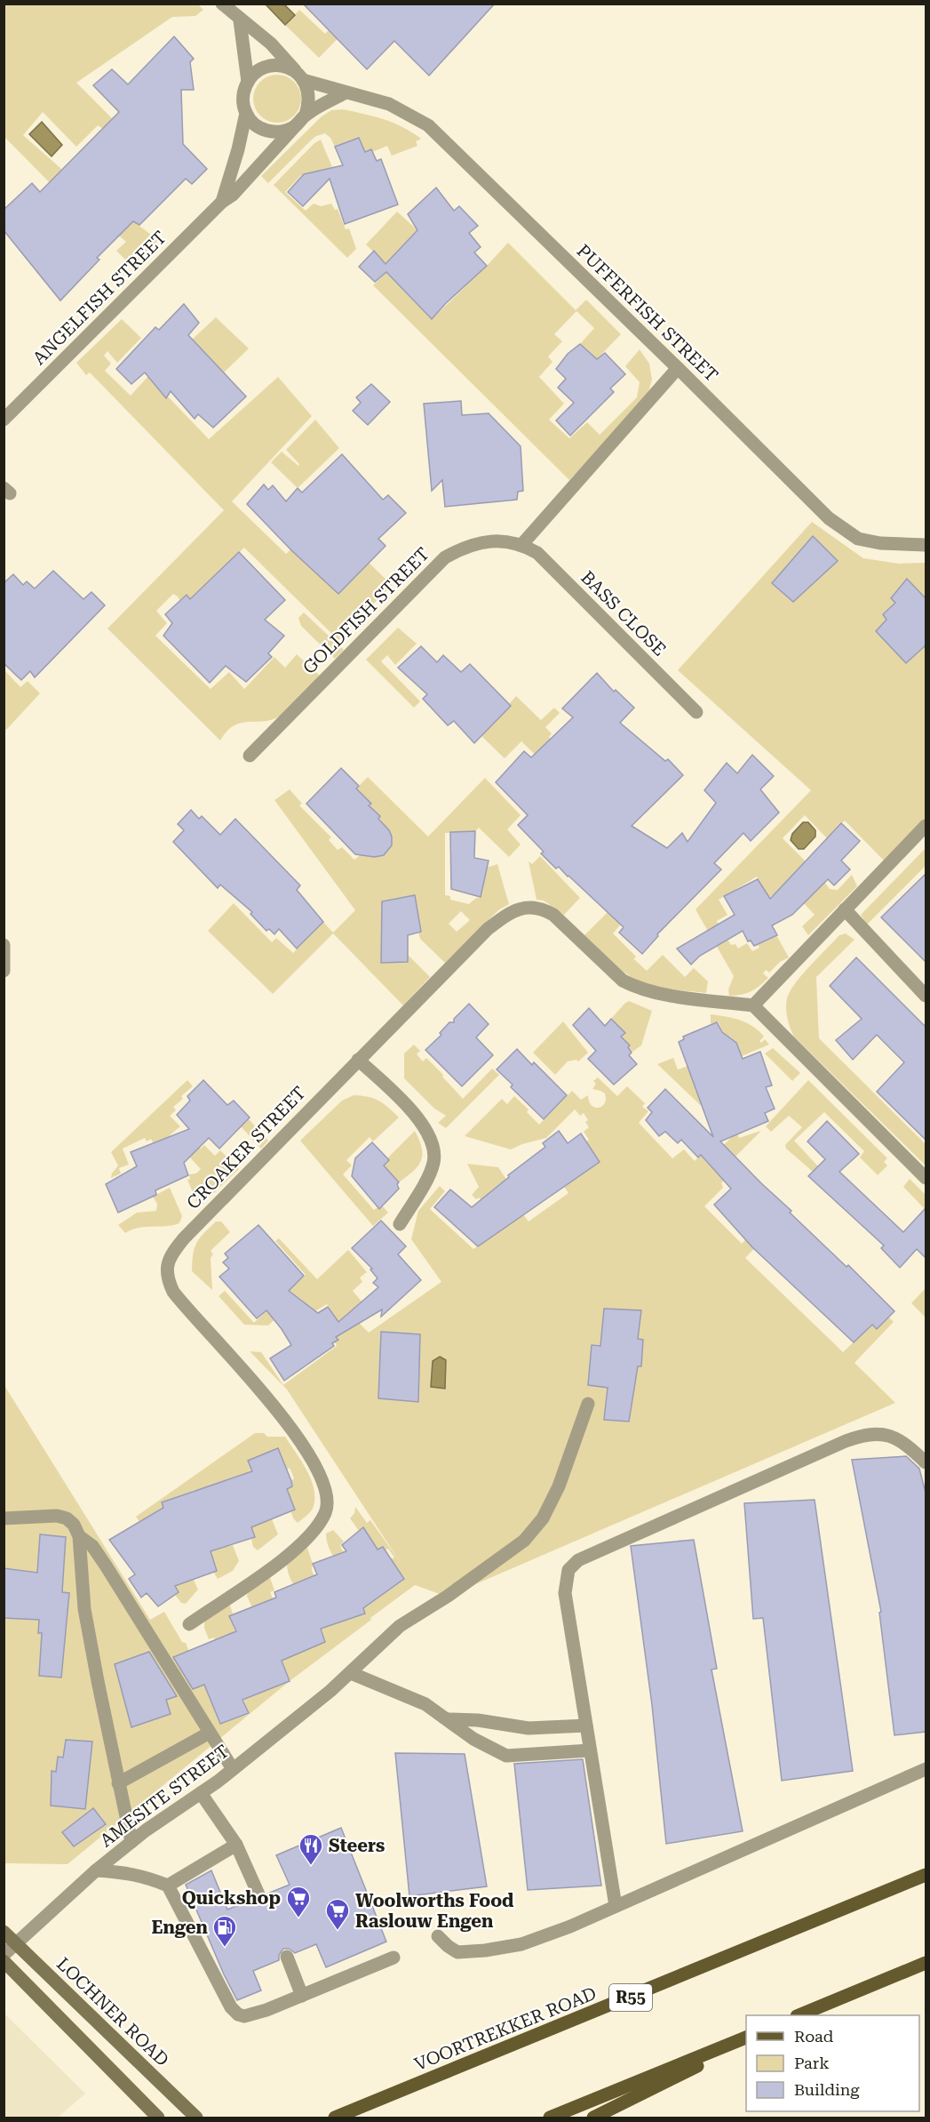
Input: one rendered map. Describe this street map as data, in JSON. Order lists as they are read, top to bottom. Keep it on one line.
{"streets":{"main road":["R55","VOORTREKKER ROAD"],"street":["ANGELFISH STREET","PUFFERFISH STREET","GOLDFISH STREET","BASS CLOSE","CROAKER STREET","AMESITE STREET","LOCHNER ROAD"]},"crossings":[["ANGELFISH STREET","PUFFERFISH STREET"],["GOLDFISH STREET","BASS CLOSE"],["AMESITE STREET","LOCHNER ROAD"]],"places":{"restaurant":["Steers"],"supermarket":["Quickshop","Woolworths Food Raslouw Engen"],"fuel station":["Engen"]},"legend":["Road","Park","Building"]}
